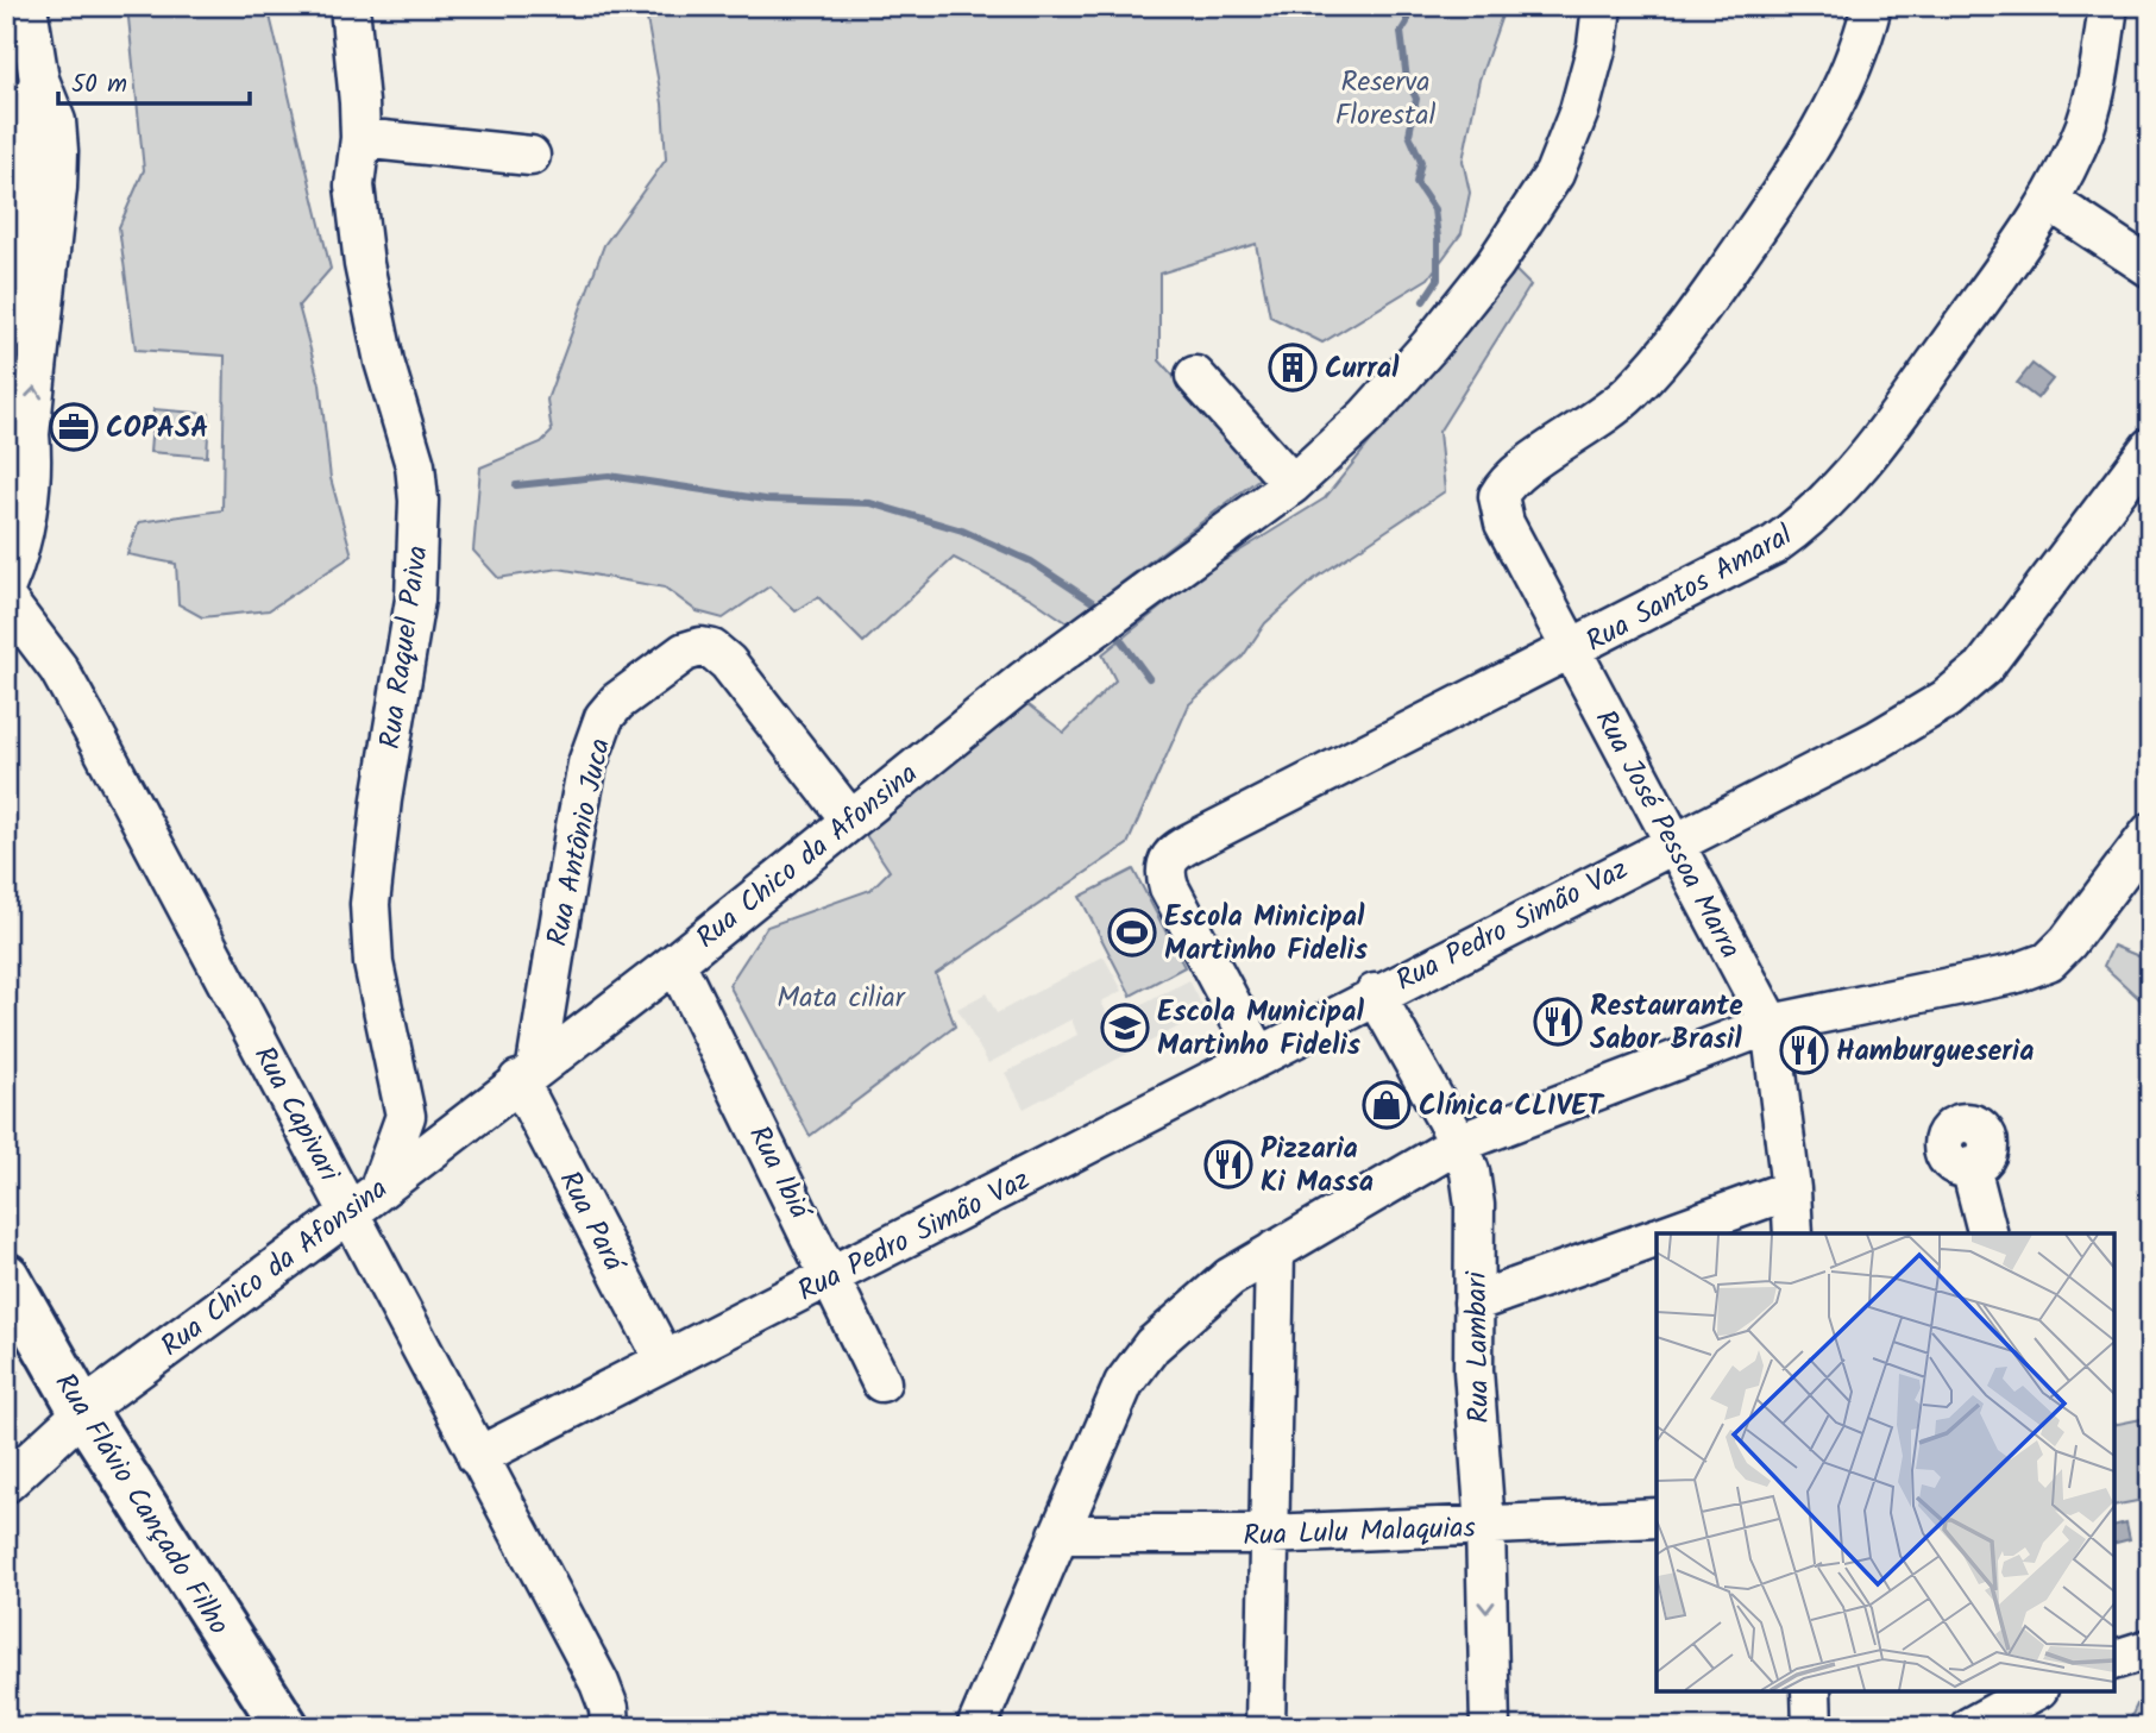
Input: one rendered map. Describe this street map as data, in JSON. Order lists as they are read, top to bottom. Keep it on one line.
{"streets":{"main road":["Rua Flávio Cançado Filho"],"street":["Rua Santos Amaral","Rua Raquel Paiva","Rua José Pessoa Marra","Rua Antônio Juca","Rua Chico da Afonsina","Rua Pedro Simão Vaz","Rua Capivari","Rua Ibiá","Rua Pará","Rua Lambari","Rua Lulu Malaquias"]},"crossings":[["Rua Santos Amaral","Rua José Pessoa Marra"],["Rua Santos Amaral","Rua Pedro Simão Vaz"],["Rua Raquel Paiva","Rua Chico da Afonsina"],["Rua José Pessoa Marra","Rua Pedro Simão Vaz"],["Rua Antônio Juca","Rua Chico da Afonsina"],["Rua Antônio Juca","Rua Pará"],["Rua Chico da Afonsina","Rua Capivari"],["Rua Chico da Afonsina","Rua Ibiá"],["Rua Chico da Afonsina","Rua Pará"],["Rua Chico da Afonsina","Rua Flávio Cançado Filho"],["Rua Pedro Simão Vaz","Rua Capivari"],["Rua Pedro Simão Vaz","Rua Ibiá"],["Rua Pedro Simão Vaz","Rua Pará"],["Rua Pedro Simão Vaz","Rua Lambari"],["Rua Lambari","Rua Lulu Malaquias"]],"parks":["Reserva Florestal","Mata ciliar"],"places":{"building":["Curral"],"office":["COPASA"],"sports":["Escola Minicipal Martinho Fidelis"],"restaurant":["Restaurante Sabor Brasil","Hamburgueseria","Pizzaria Ki Massa"],"school or university":["Escola Municipal Martinho Fidelis"],"shop":["Clínica CLIVET"]},"scale_bar":"50 m"}
